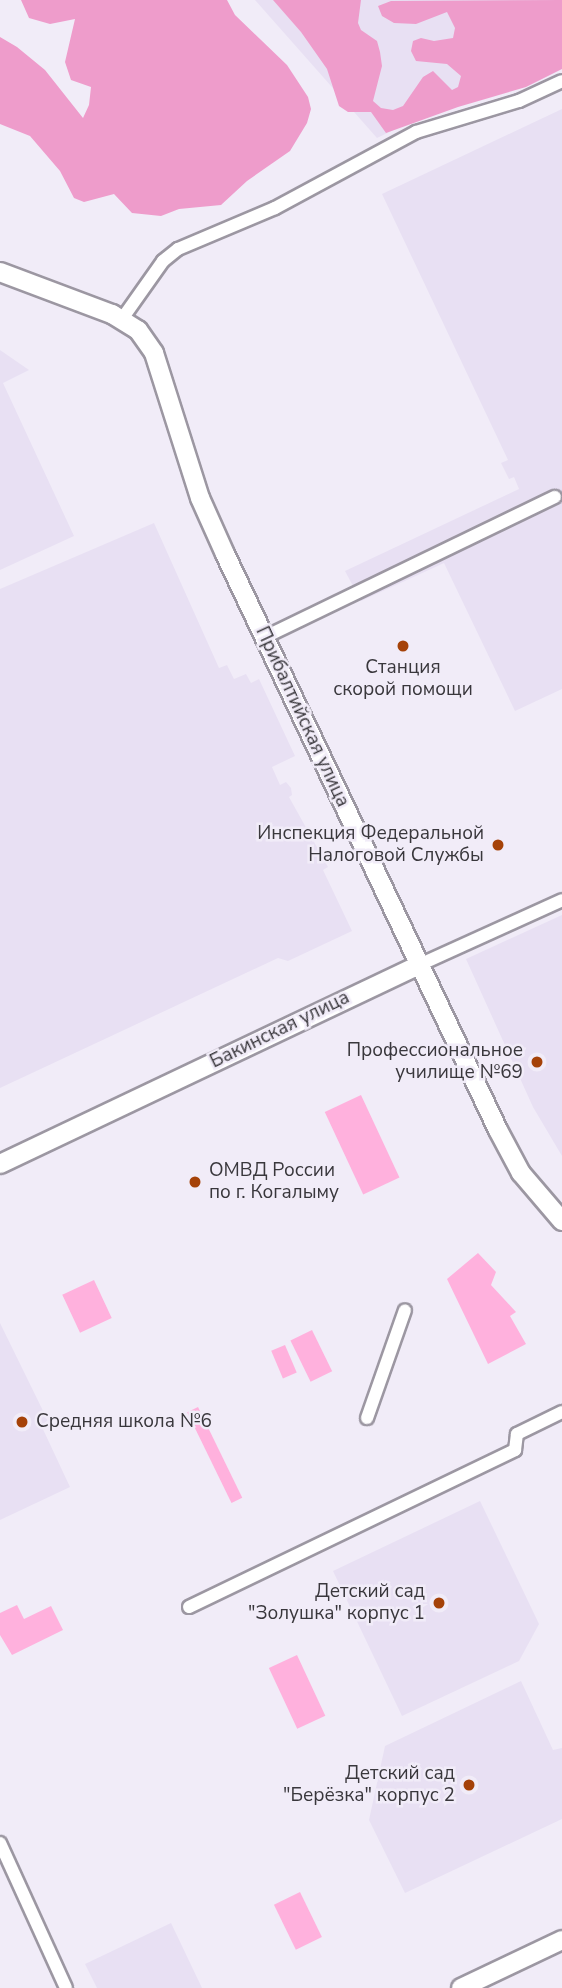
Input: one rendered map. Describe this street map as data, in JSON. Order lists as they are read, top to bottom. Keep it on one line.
{"streets":{"street":["Прибалтийская улица","Бакинская улица"]},"crossings":[["Прибалтийская улица","Бакинская улица"]],"places":["Станция скорой помощи","Инспекция Федеральной Налоговой Службы","Профессиональное училище №69","ОМВД России по г. Когалыму","Средняя школа №6","Детский сад \"Золушка\" корпус 1","Детский сад \"Берёзка\" корпус 2"]}
